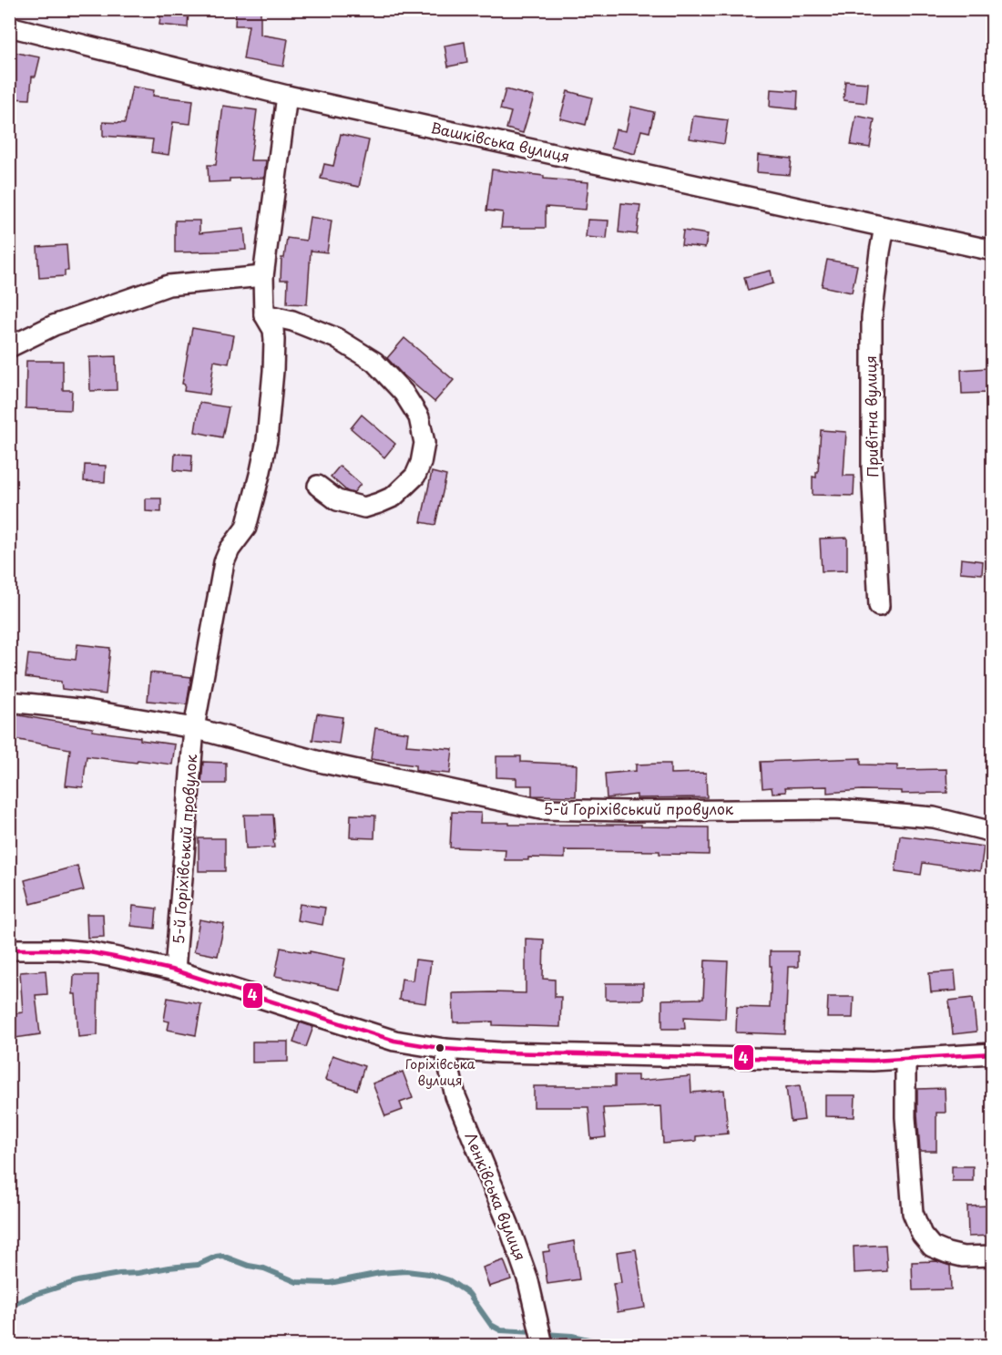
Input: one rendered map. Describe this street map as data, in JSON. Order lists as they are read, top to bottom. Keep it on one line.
{"streets":{"street":["Вашківська вулиця","Привітна вулиця","5-й Горіхівський провулок","Ленківська вулиця"]},"crossings":[["Вашківська вулиця","Привітна вулиця"],["Вашківська вулиця","5-й Горіхівський провулок"]],"places":["Горіхівська вулиця"],"lines":["transit line 4"]}
